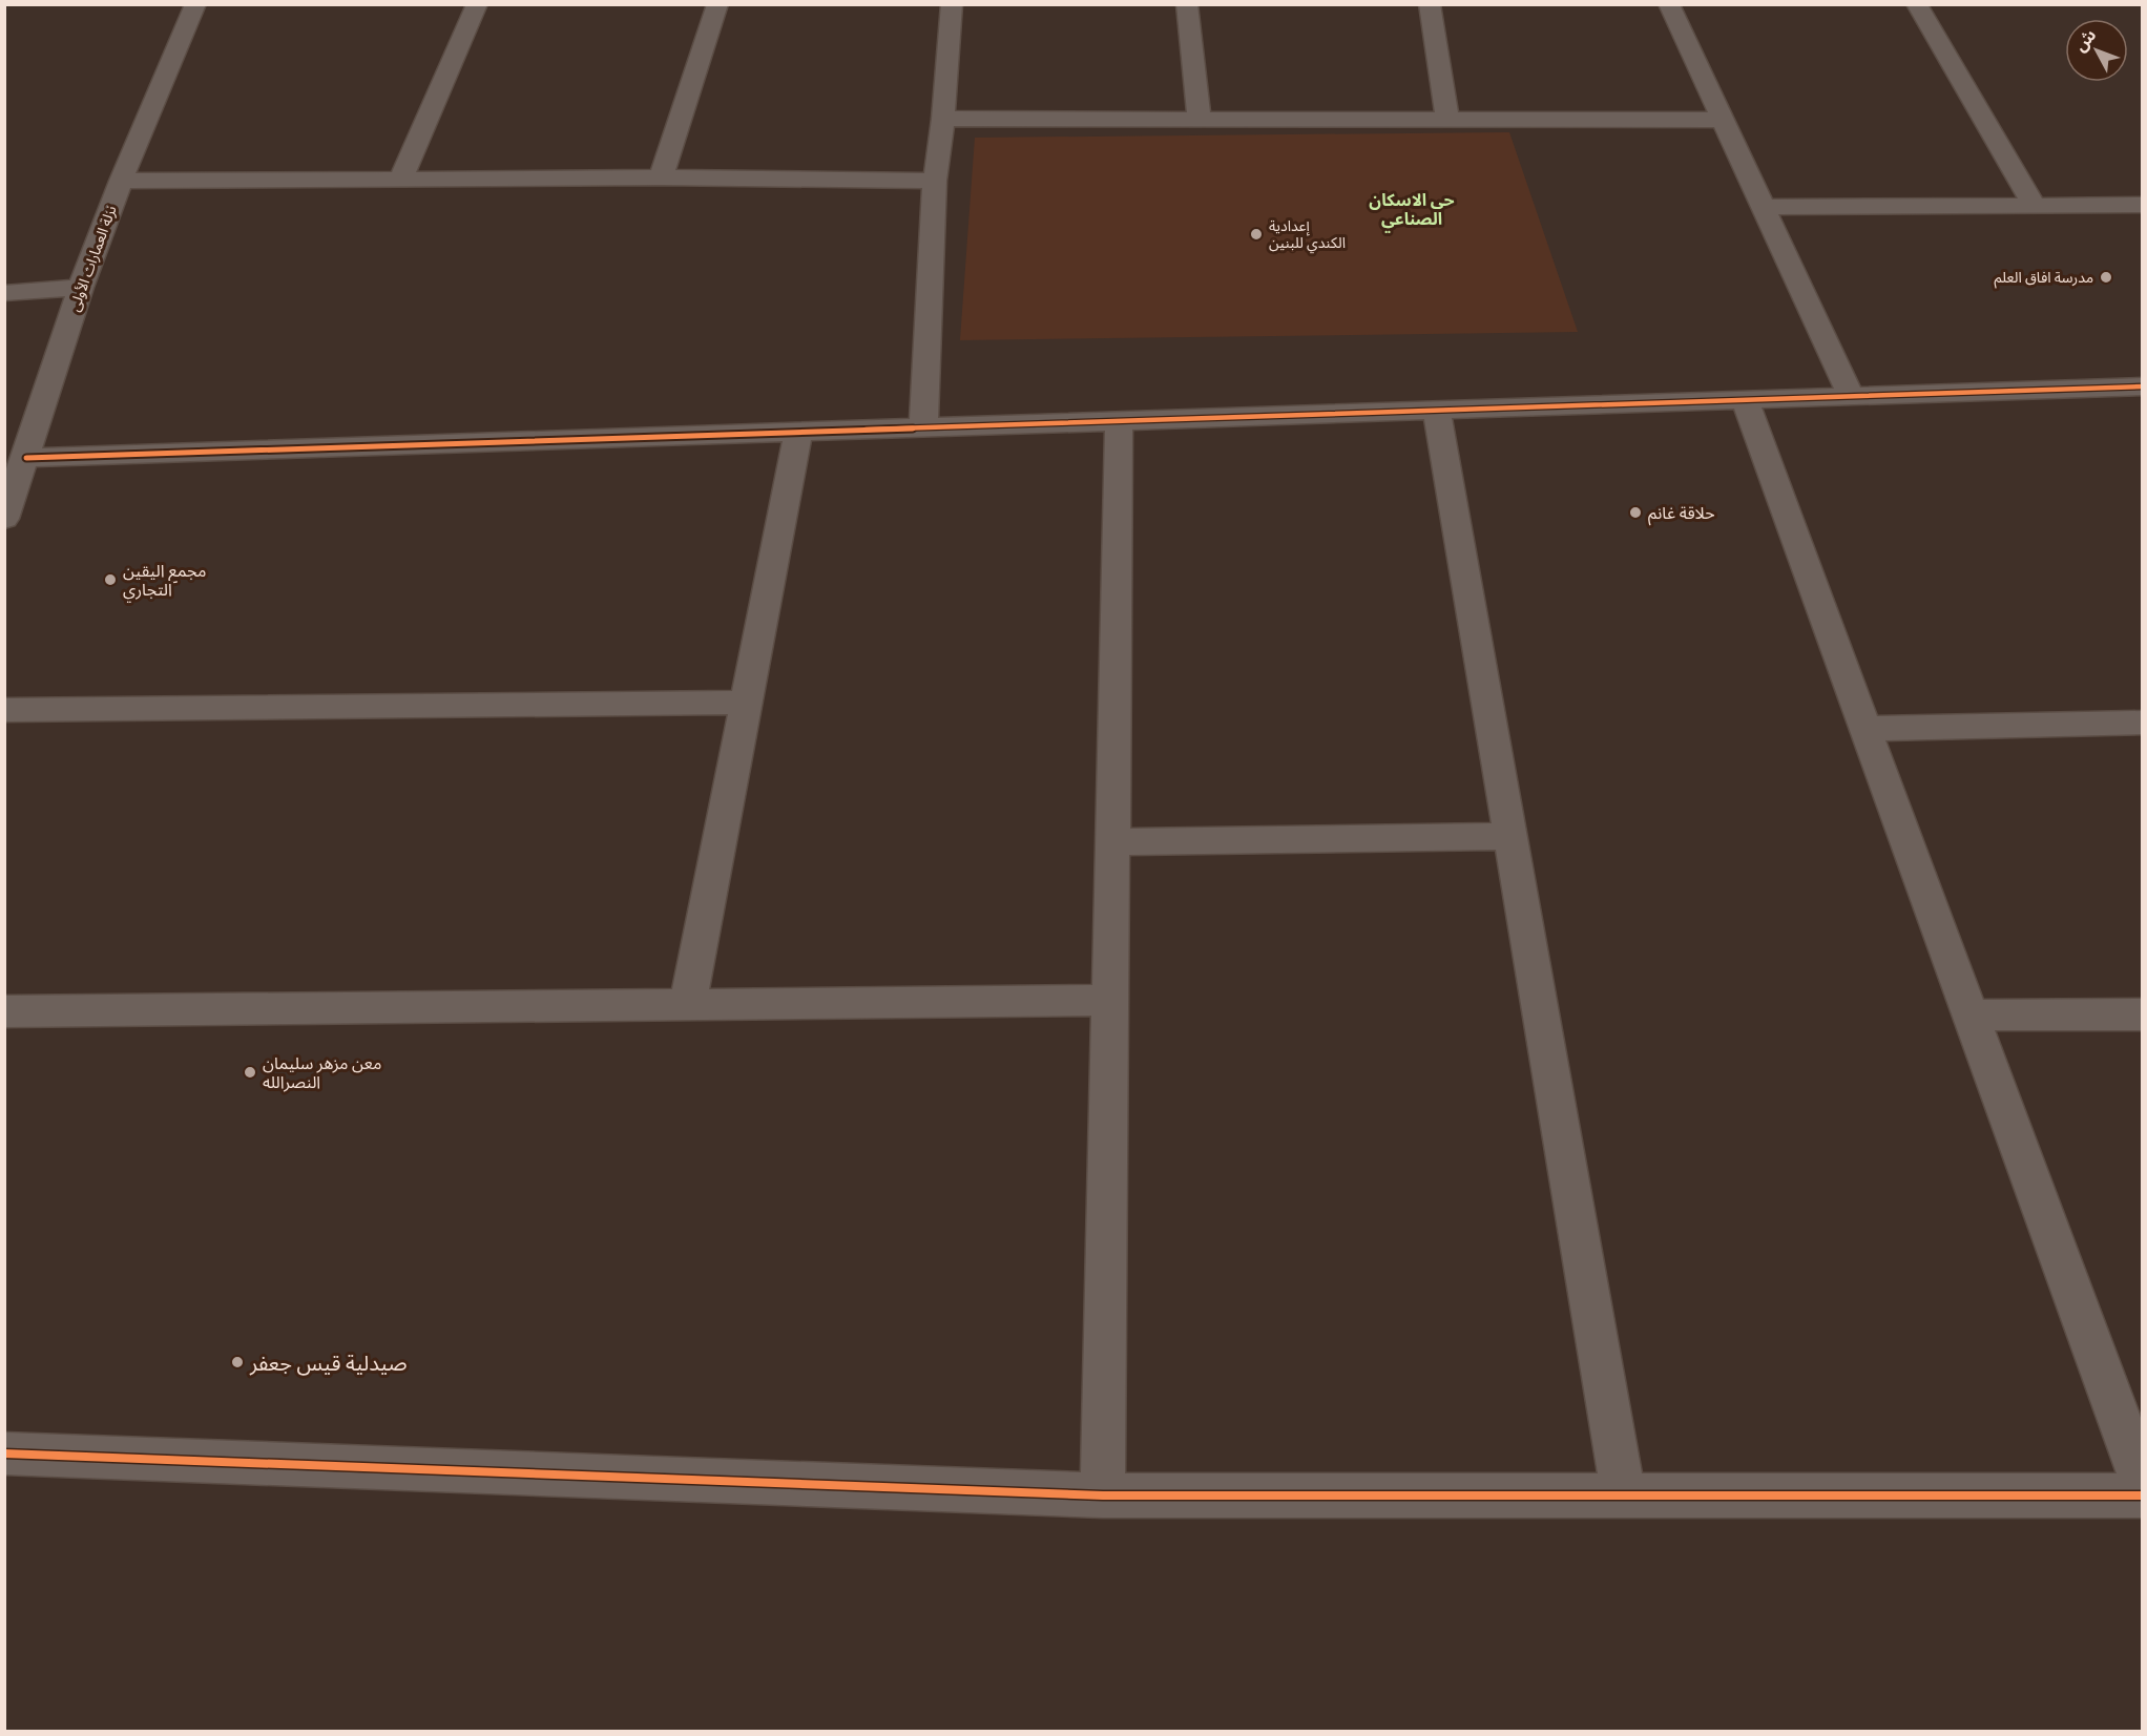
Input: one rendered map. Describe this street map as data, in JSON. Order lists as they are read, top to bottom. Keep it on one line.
{"streets":{"street":["نزلة العمارات الأولى"]},"districts":["حي الاسكان الصناعي"],"places":["إعدادية الكندي للبنين","مدرسة افاق العلم","حلاقة غانم","مجمع اليقين التجاري","معن مزهر سليمان النصرالله","صيدلية قيس جعفر"],"north":"top left"}
